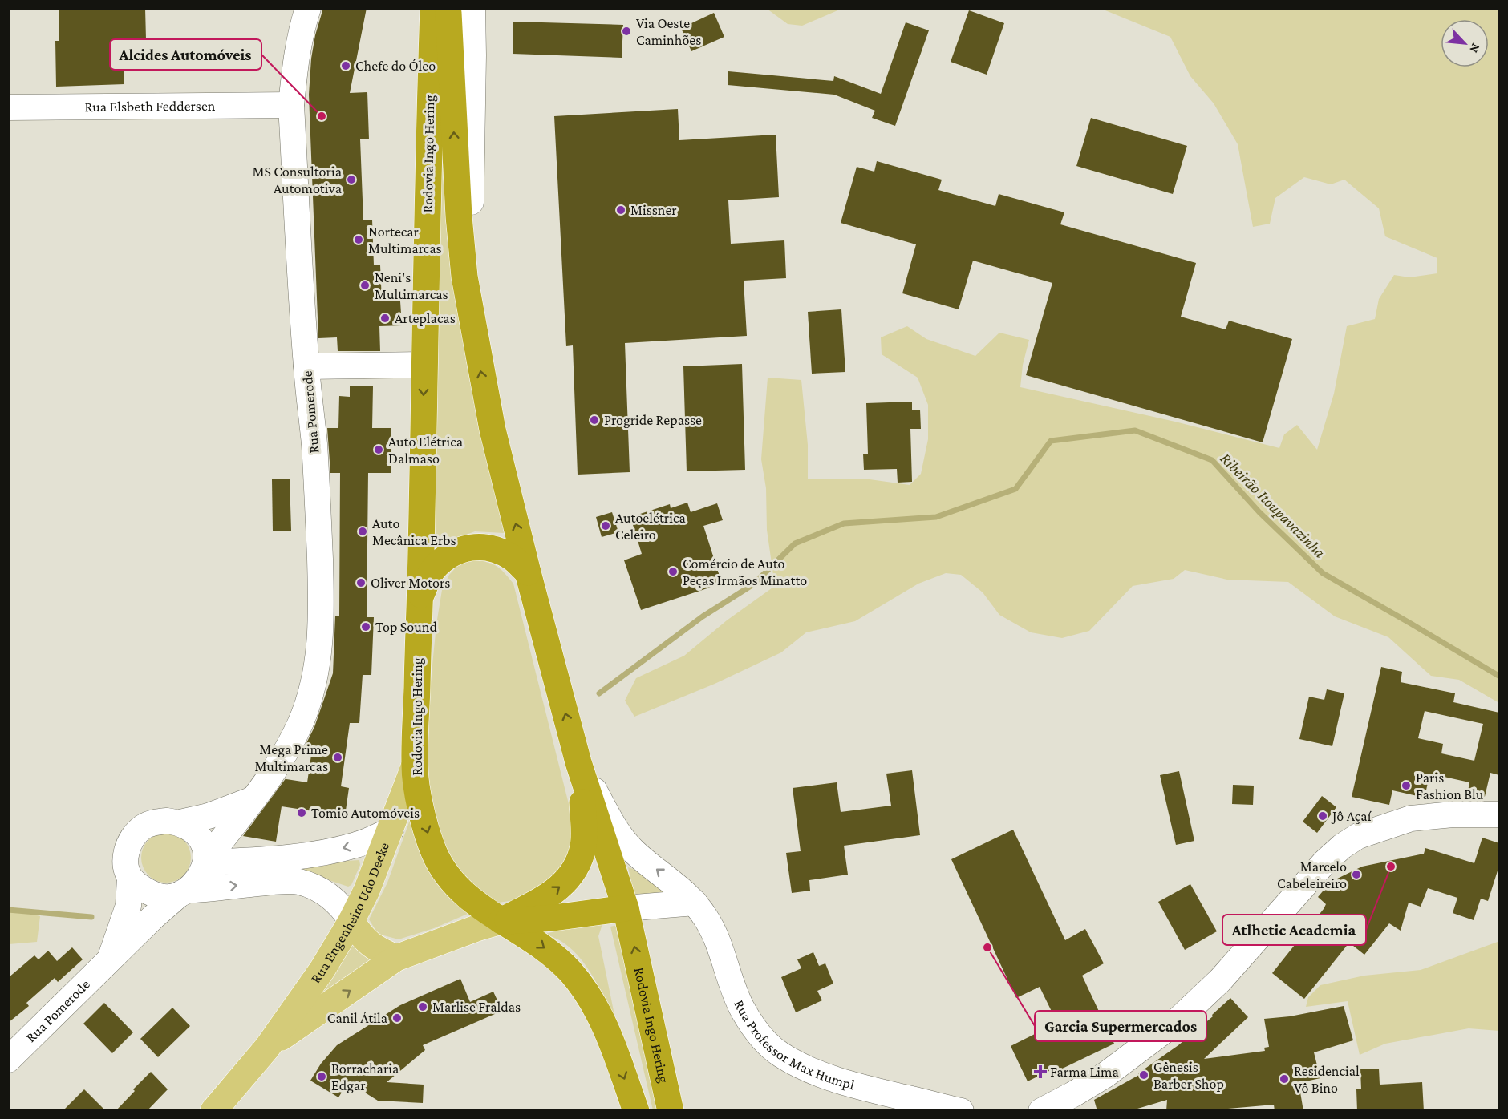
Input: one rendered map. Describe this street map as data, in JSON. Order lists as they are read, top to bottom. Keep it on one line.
{"streets":{"highway":["Rodovia Ingo Hering"],"main road":["Rua Engenheiro Udo Deeke"],"street":["Rua Elsbeth Feddersen","Rua Pomerode","Rua Professor Max Humpl"]},"crossings":[["Rua Elsbeth Feddersen","Rua Pomerode"],["Rodovia Ingo Hering","Rua Engenheiro Udo Deeke"],["Rodovia Ingo Hering","Rua Professor Max Humpl"]],"water":["Ribeirão Itoupavazinha"],"places":{"other":["Via Oeste Caminhões","Chefe do Óleo","Alcides Automóveis","MS Consultoria Automotiva","Missner","Nortecar Multimarcas","Neni's Multimarcas","Arteplacas","Progride Repasse","Auto Elétrica Dalmaso","Autoelétrica Celeiro","Auto Mecânica Erbs","Comércio de Auto Peças Irmãos Minatto","Oliver Motors","Top Sound","Mega Prime Multimarcas","Paris Fashion Blu","Tomio Automóveis","Jô Açaí","Atlhetic Academia","Marcelo Cabeleireiro","Garcia Supermercados","Marlise Fraldas","Canil Átila","Gênesis Barber Shop","Borracharia Edgar","Residencial Vô Bino"],"health":["Farma Lima"]},"north":"bottom right"}
